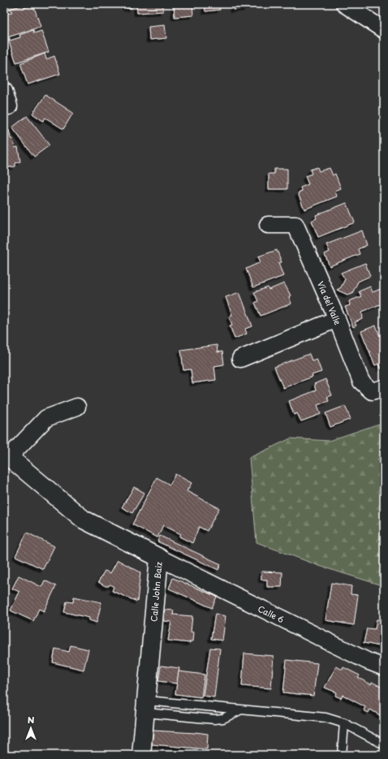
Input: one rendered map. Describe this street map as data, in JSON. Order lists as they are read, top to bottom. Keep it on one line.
{"streets":{"street":["Vía del Valle","Calle John Baiz","Calle 6"]},"crossings":[["Calle John Baiz","Calle 6"]],"north":"top"}
